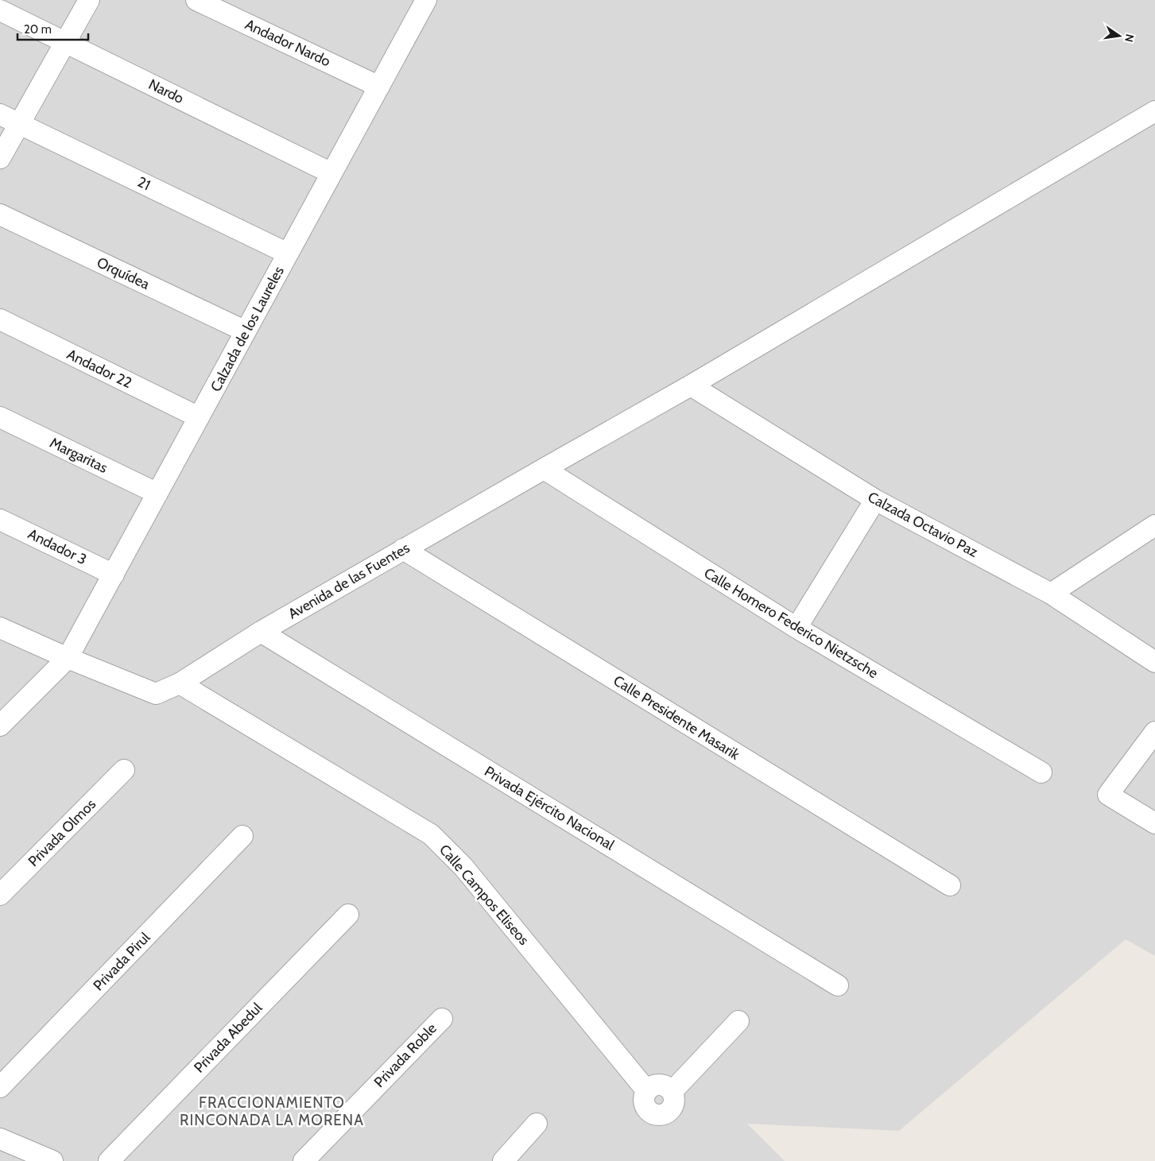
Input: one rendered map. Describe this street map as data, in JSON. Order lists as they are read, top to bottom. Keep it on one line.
{"streets":{"street":["Andador Nardo","Nardo","21","Orquídea","Calzada de los Laureles","Andador 22","Margaritas","Calzada Octavio Paz","Andador 3","Avenida de las Fuentes","Calle Homero Federico Nietzsche","Calle Presidente Masarik","Privada Ejército Nacional","Privada Olmos","Calle Campos Eliseos","Privada Pirul","Privada Abedul","Privada Roble"]},"crossings":[["Andador Nardo","Calzada de los Laureles"],["Nardo","Calzada de los Laureles"],["21","Calzada de los Laureles"],["Orquídea","Calzada de los Laureles"],["Calzada de los Laureles","Andador 22"],["Calzada de los Laureles","Margaritas"],["Calzada de los Laureles","Andador 3"],["Calzada de los Laureles","Avenida de las Fuentes"],["Calzada Octavio Paz","Avenida de las Fuentes"],["Avenida de las Fuentes","Calle Homero Federico Nietzsche"],["Avenida de las Fuentes","Calle Presidente Masarik"],["Avenida de las Fuentes","Privada Ejército Nacional"],["Avenida de las Fuentes","Calle Campos Eliseos"]],"districts":["FRACCIONAMIENTO RINCONADA LA MORENA"],"scale_bar":"20 m","north":"right"}
